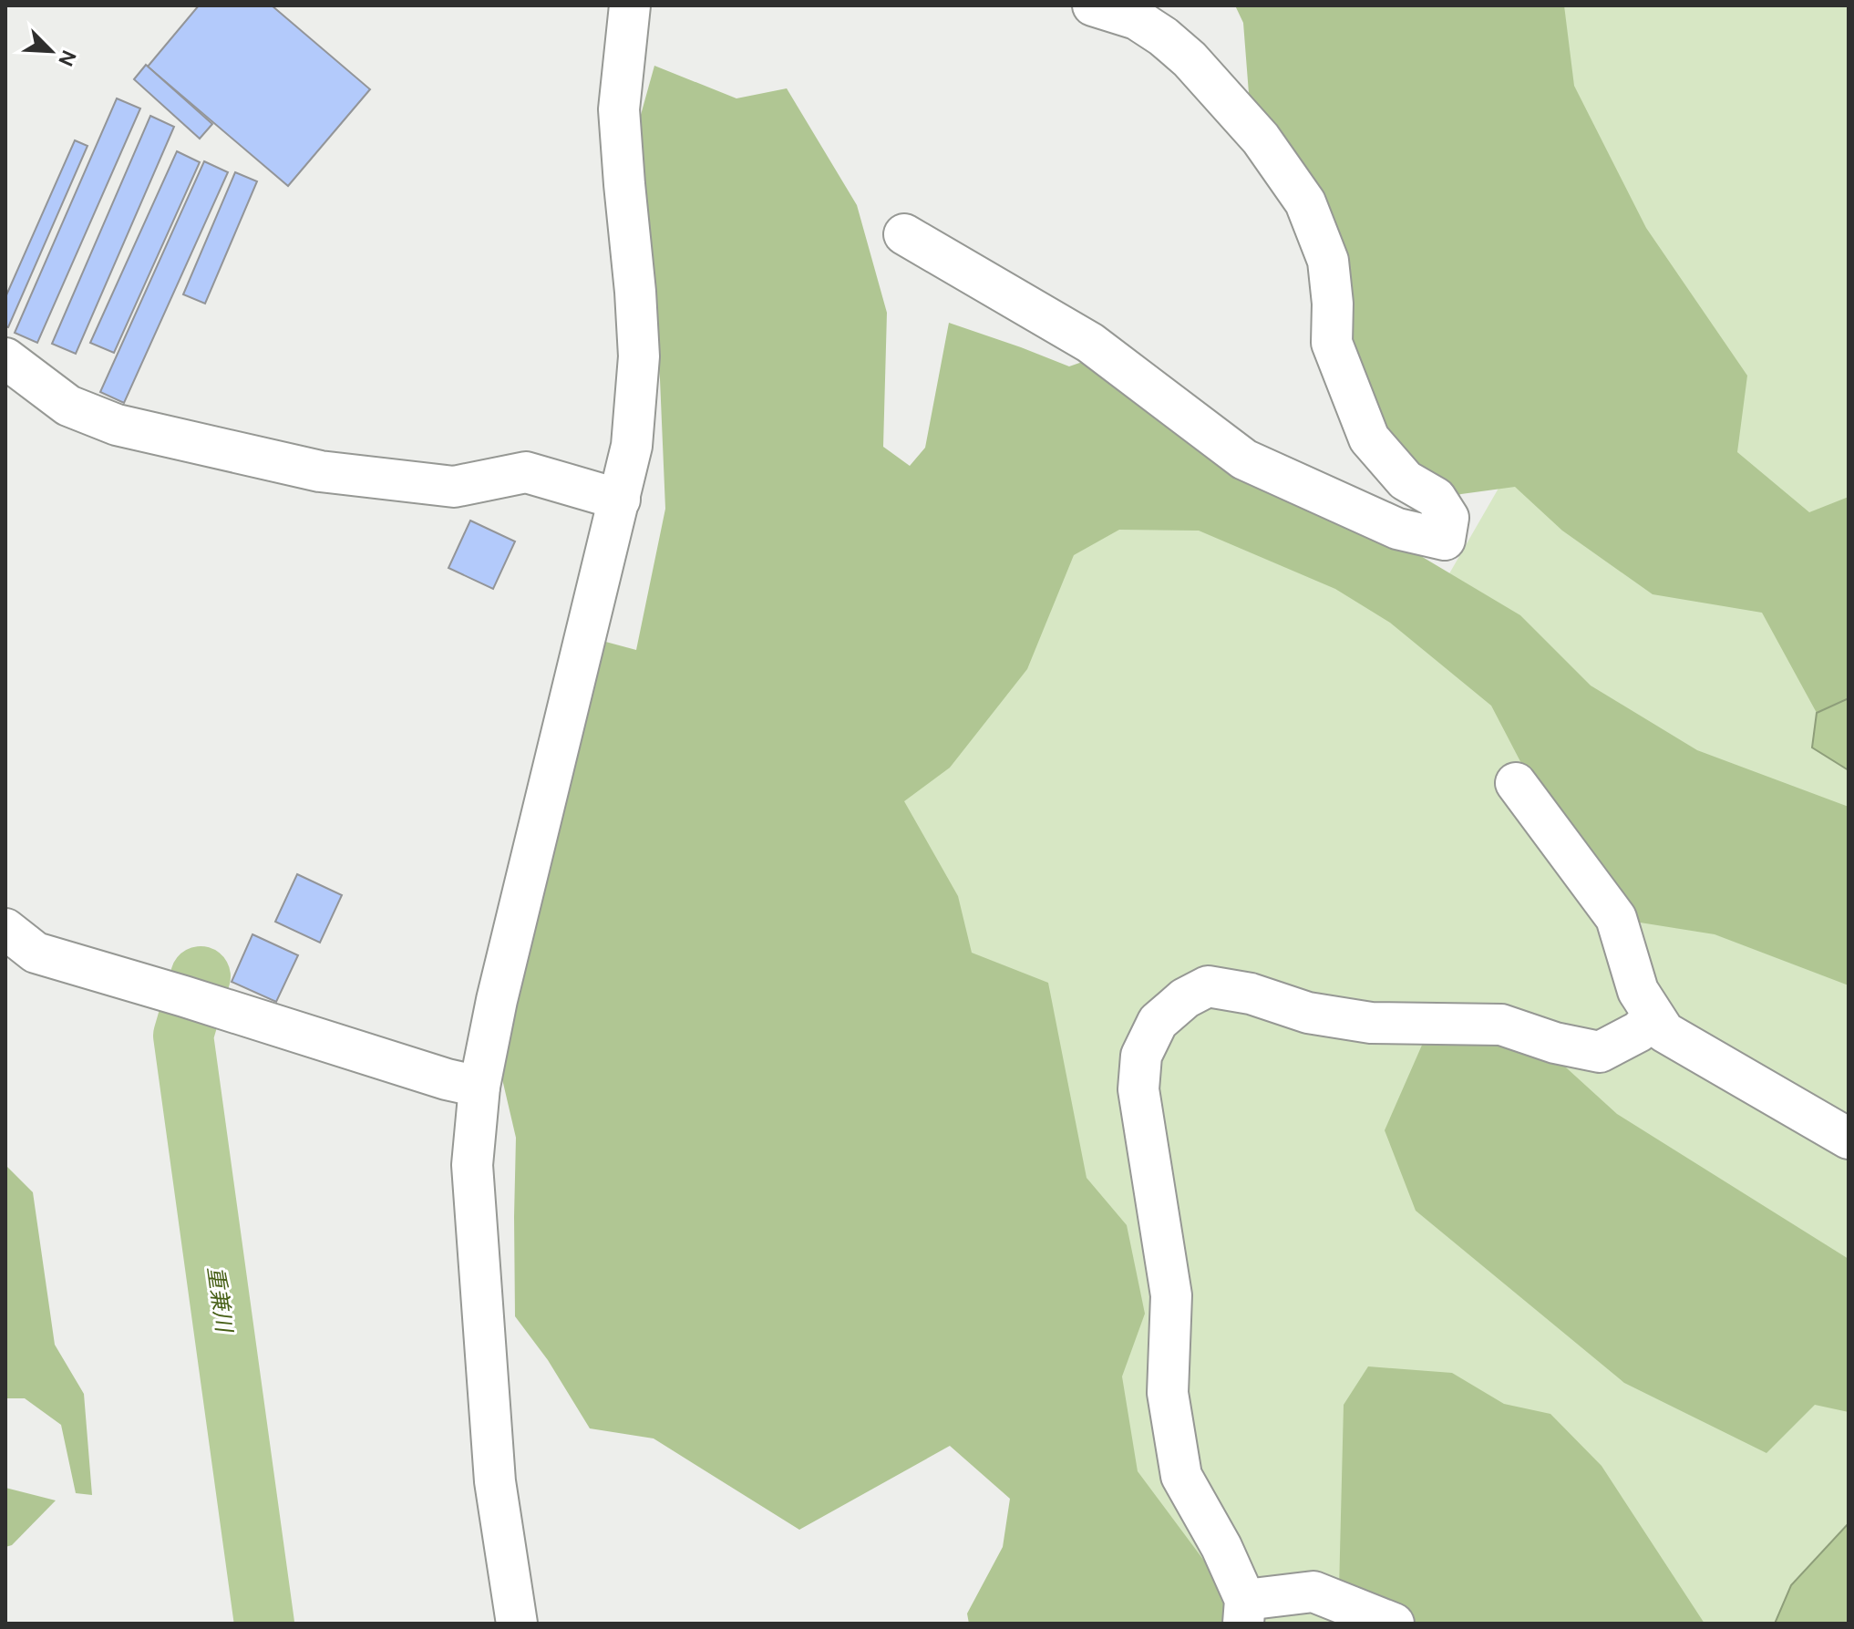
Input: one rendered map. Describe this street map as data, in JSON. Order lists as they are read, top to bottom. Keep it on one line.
{"water":["重兼川"],"north":"bottom right"}
